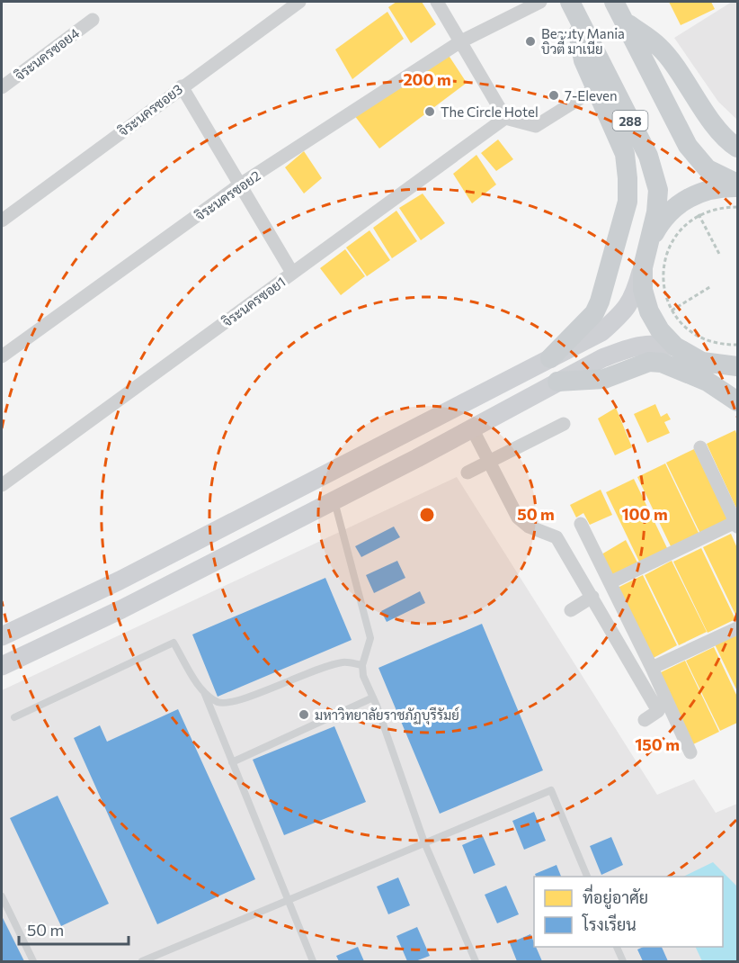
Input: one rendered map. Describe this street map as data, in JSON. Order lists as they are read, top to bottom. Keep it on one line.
{"streets":{"main road":["288"],"street":["จิระนครซอย4","จิระนครซอย3","จิระนครซอย2","จิระนครซอย1"]},"places":["Beauty Mania บิวตี้ มาเนีย","7-Eleven","The Circle Hotel","มหาวิทยาลัยราชภัฏบุรีรัมย์"],"legend":["ที่อยู่อาศัย","โรงเรียน"],"scale_bar":"50 m","rings":["200 m","50 m","100 m","150 m"]}
